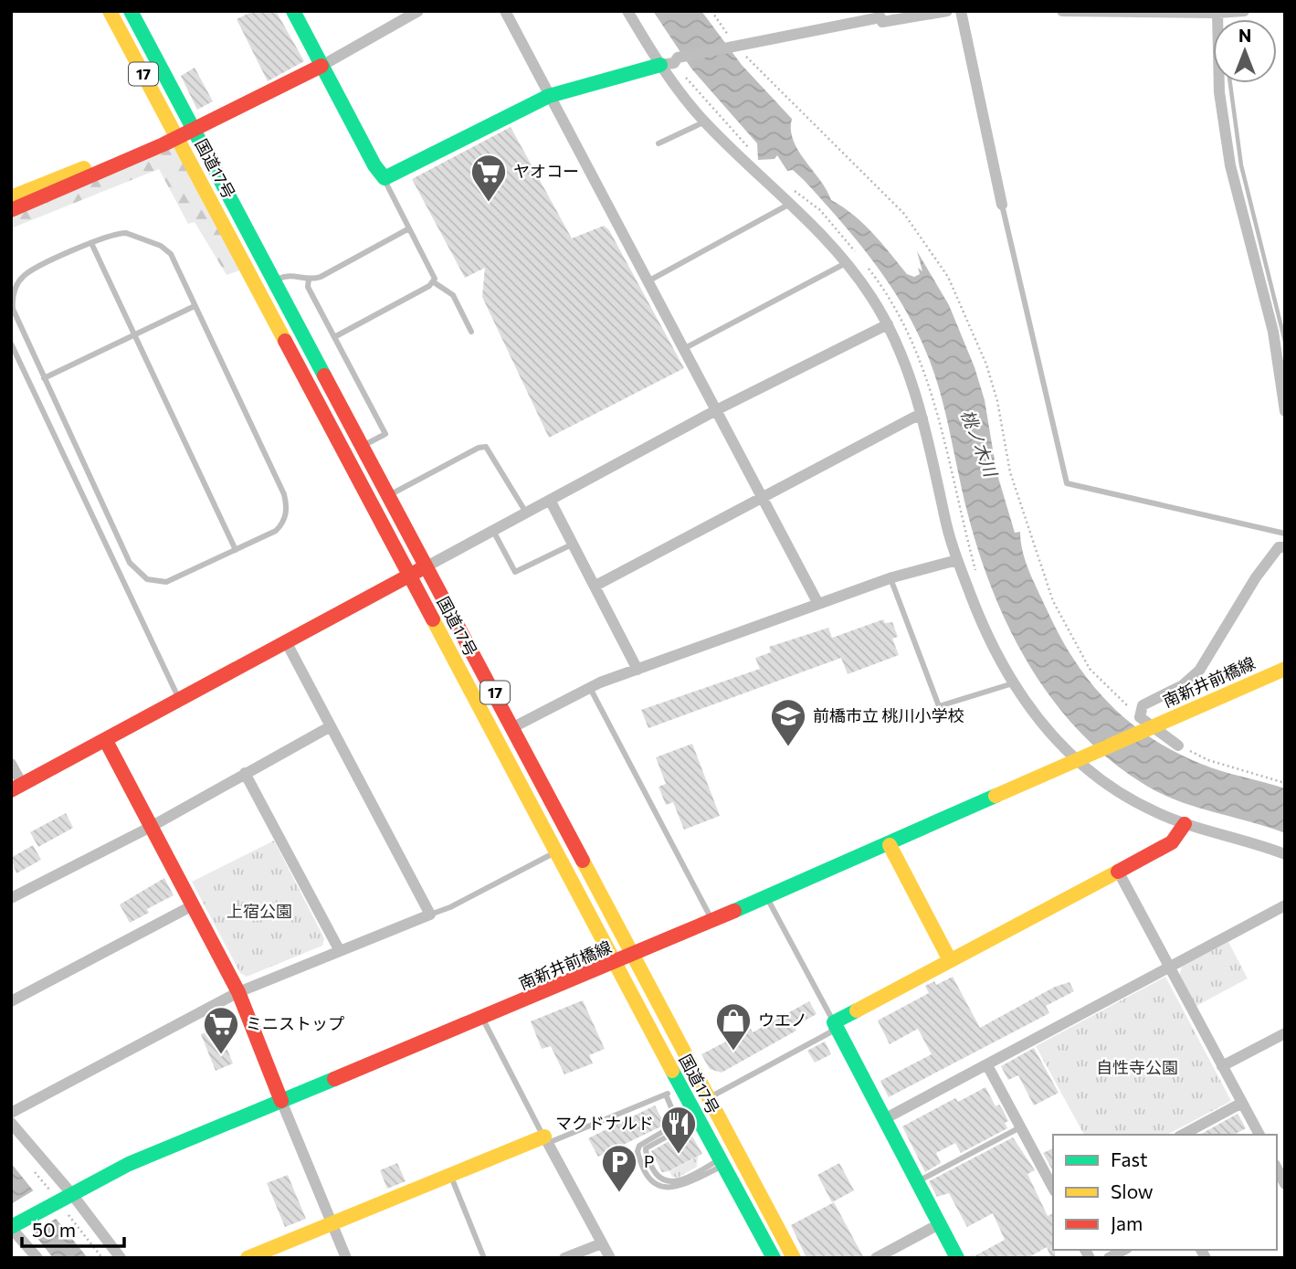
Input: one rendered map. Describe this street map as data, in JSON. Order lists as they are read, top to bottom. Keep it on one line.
{"streets":{"main road":["17","国道17号","南新井前橋線"]},"crossings":[["国道17号","南新井前橋線"]],"water":["桃ノ木川"],"parks":["上宿公園","自性寺公園"],"places":{"supermarket":["ヤオコー","ミニストップ"],"school or university":["前橋市立 桃川小学校"],"shop":["ウエノ"],"restaurant":["マクドナルド"],"parking":["P"]},"legend":["Fast","Slow","Jam"],"scale_bar":"50 m","north":"top"}
